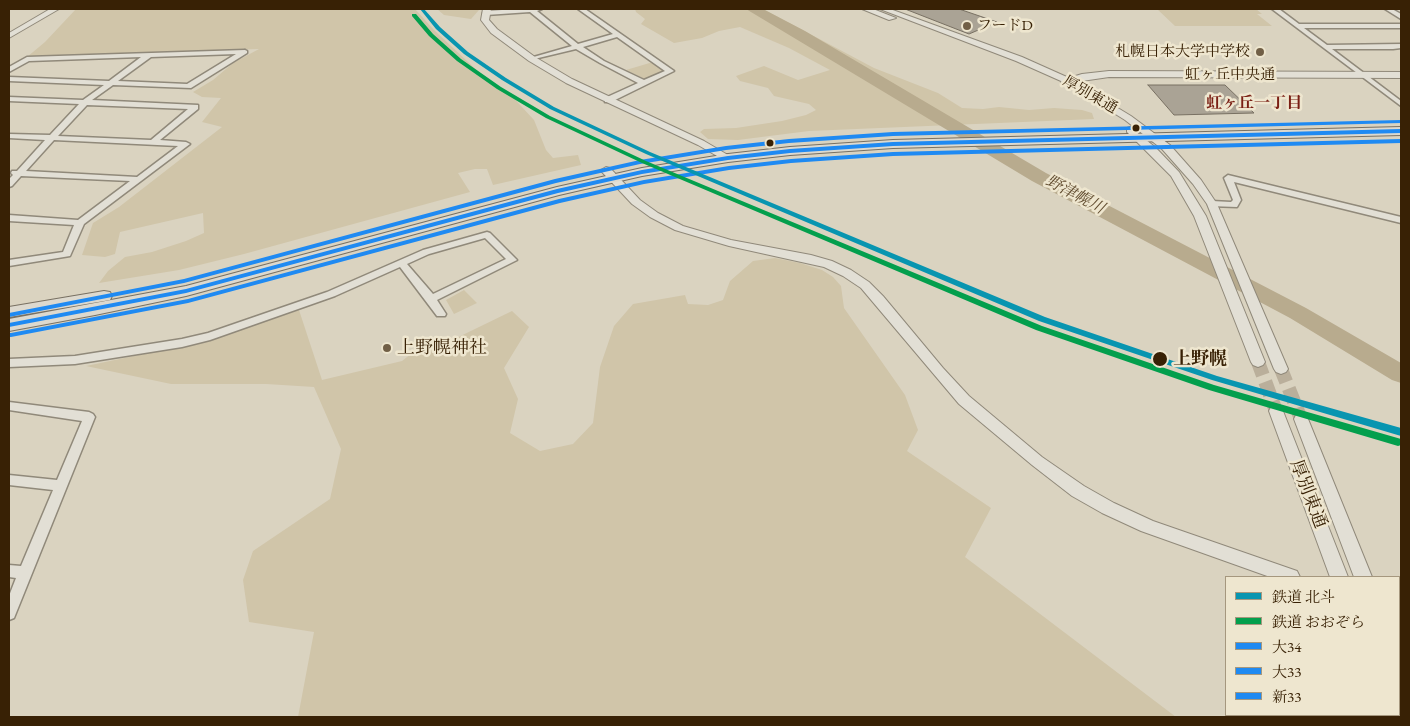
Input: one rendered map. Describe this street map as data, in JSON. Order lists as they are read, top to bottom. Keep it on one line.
{"streets":{"street":["虹ヶ丘中央通","厚別東通"]},"crossings":[["虹ヶ丘中央通","厚別東通"]],"districts":["虹ヶ丘一丁目"],"water":["野津幌川"],"places":["フードD","札幌日本大学中学校","上野幌神社","上野幌"],"lines":["rail line 北斗","rail line おおぞら","transit line 新33","transit line 大34","transit line 大33"],"legend":["鉄道 北斗","鉄道 おおぞら","大34","大33","新33"]}
